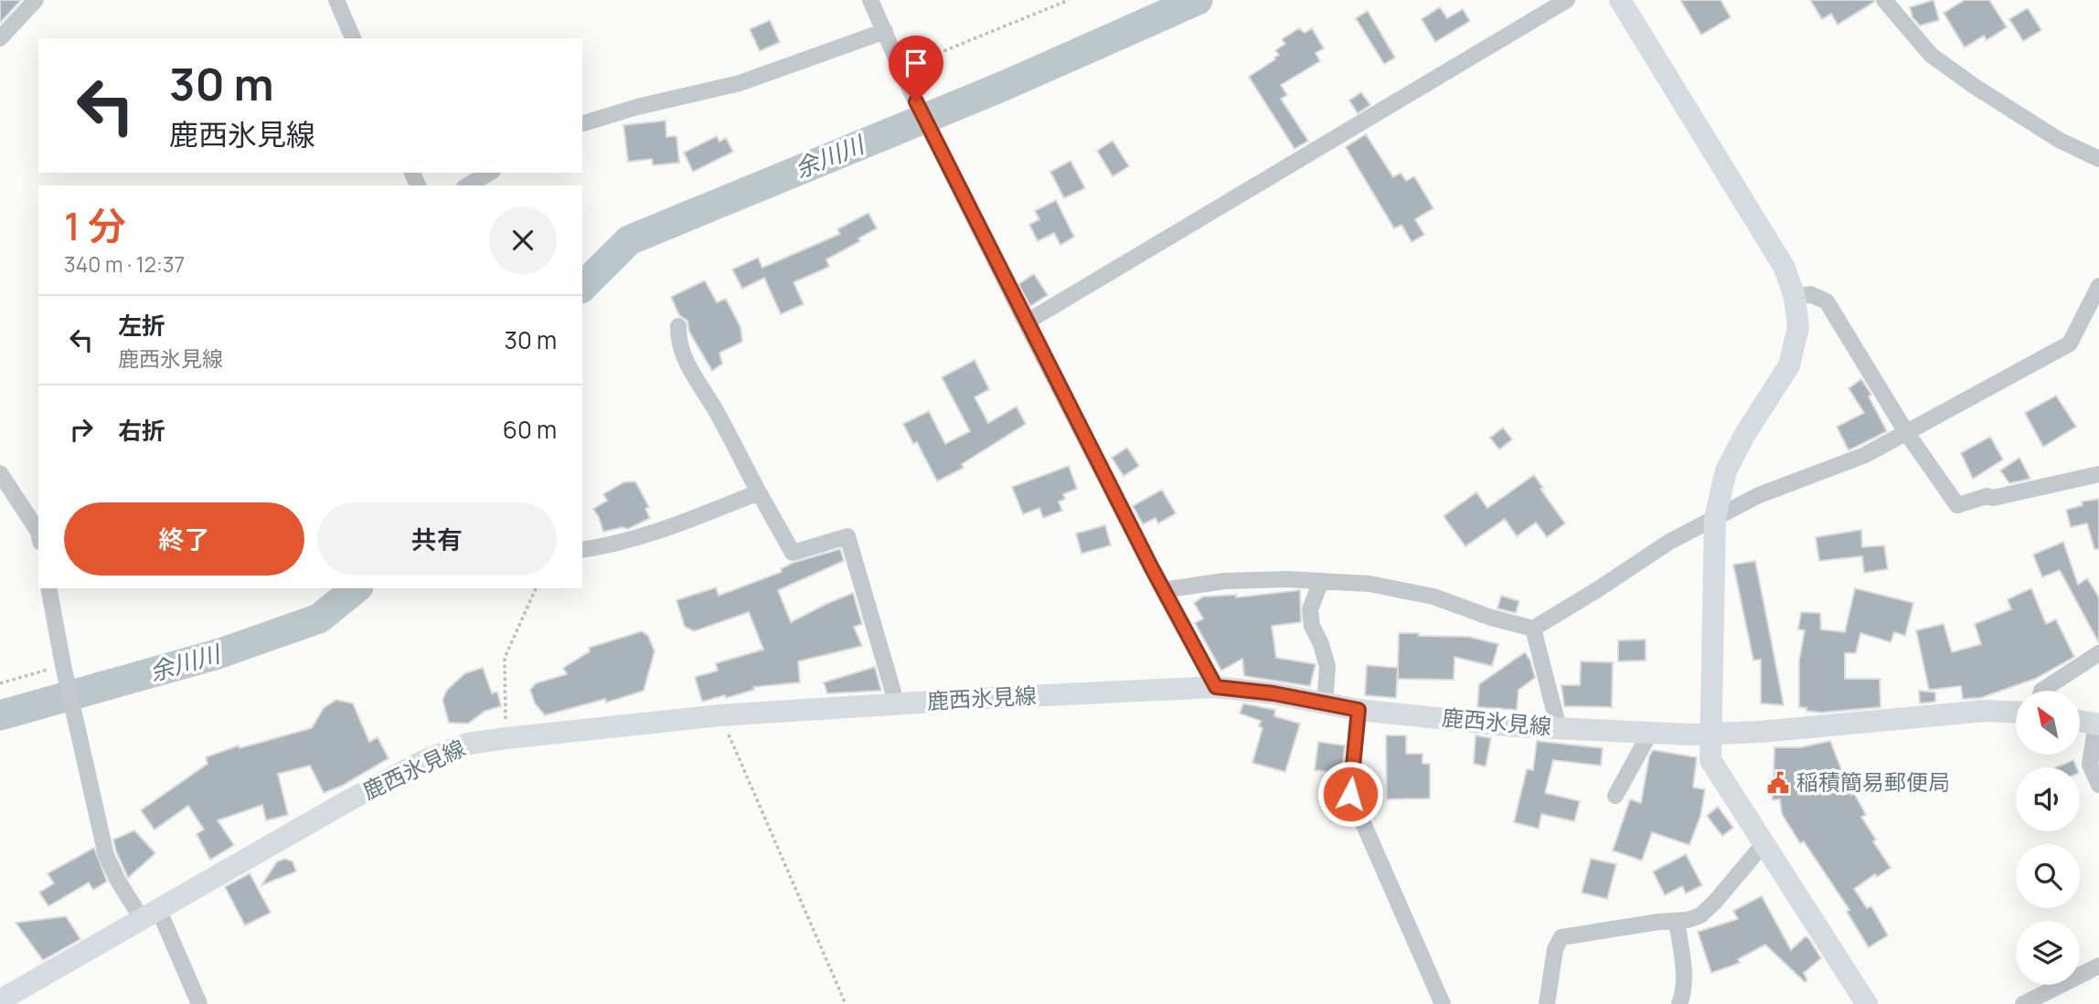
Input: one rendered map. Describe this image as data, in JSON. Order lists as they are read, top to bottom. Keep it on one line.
{"streets":{"main road":["鹿西氷見線"]},"water":["余川川"],"places":{"public building":["稲積簡易郵便局"]},"north":"top left","page":{"turn":["30 m","鹿西氷見線"],"heading":["1 分","340 m · 12:37"],"list":[{"name":"左折","note":"鹿西氷見線","value":"30 m"},{"name":"右折","value":"60 m"}],"buttons":["終了","共有"]}}
